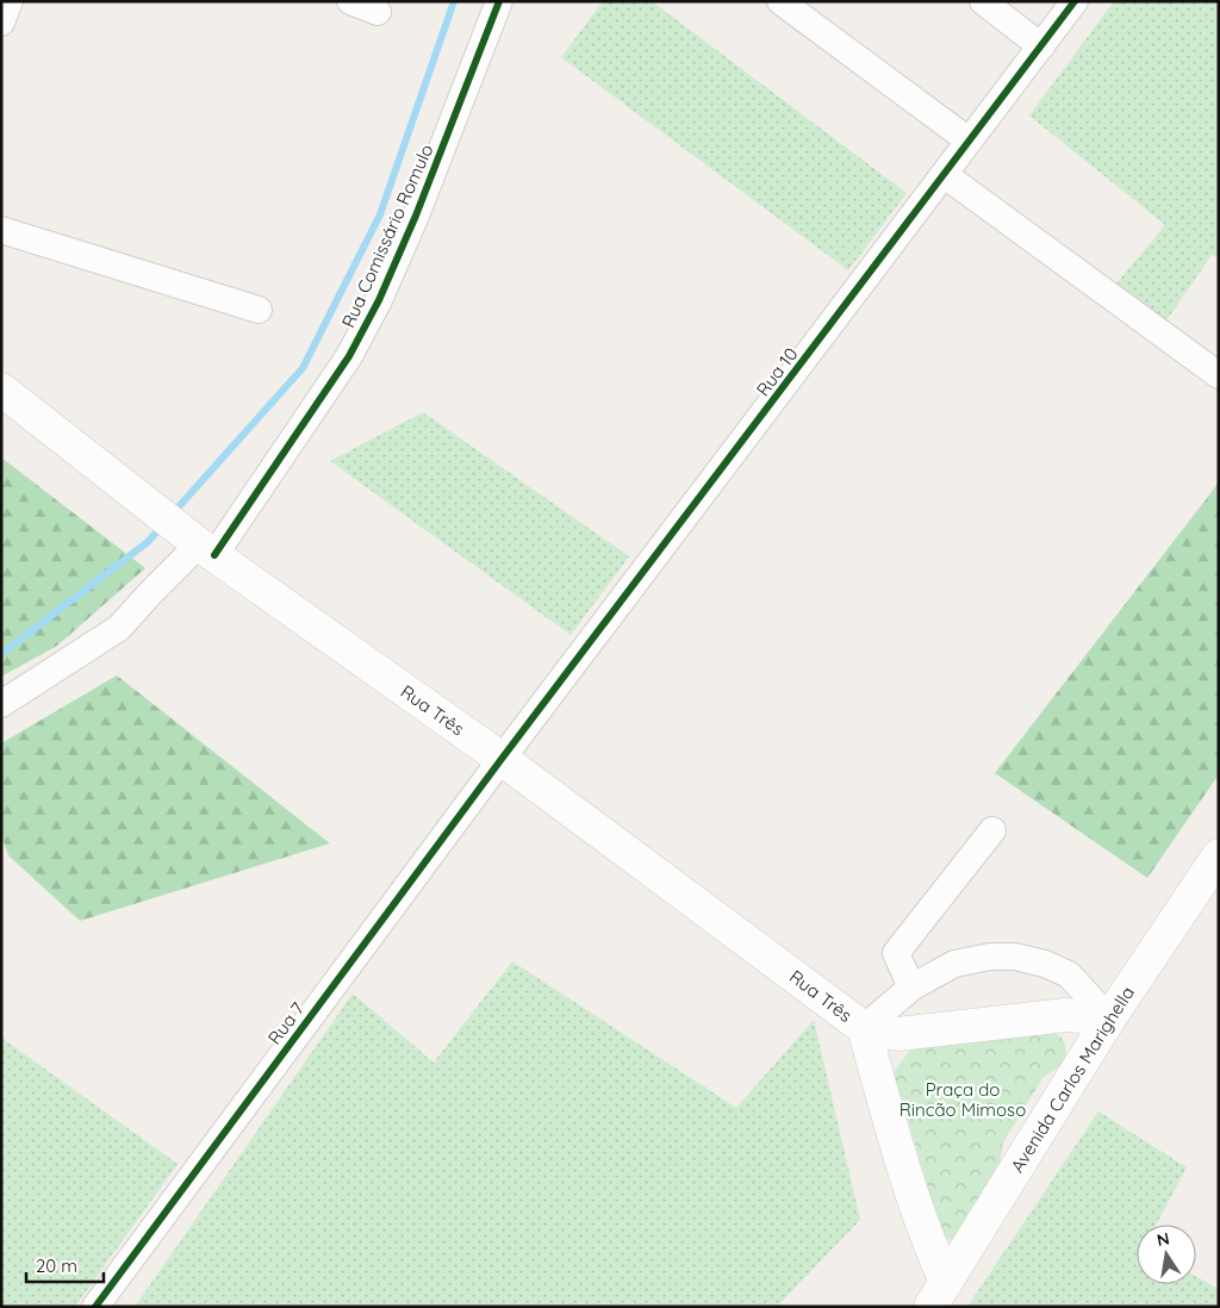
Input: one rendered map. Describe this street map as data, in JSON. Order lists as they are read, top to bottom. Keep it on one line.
{"streets":{"main road":["Rua Três","Avenida Carlos Marighella"],"street":["Rua Comissário Romulo","Rua 10","Rua 7"]},"crossings":[["Rua Comissário Romulo","Rua Três"],["Rua 10","Rua Três"],["Rua 10","Rua 7"],["Rua Três","Rua 7"],["Rua Três","Avenida Carlos Marighella"]],"parks":["Praça do Rincão Mimoso"],"scale_bar":"20 m","north":"top"}
